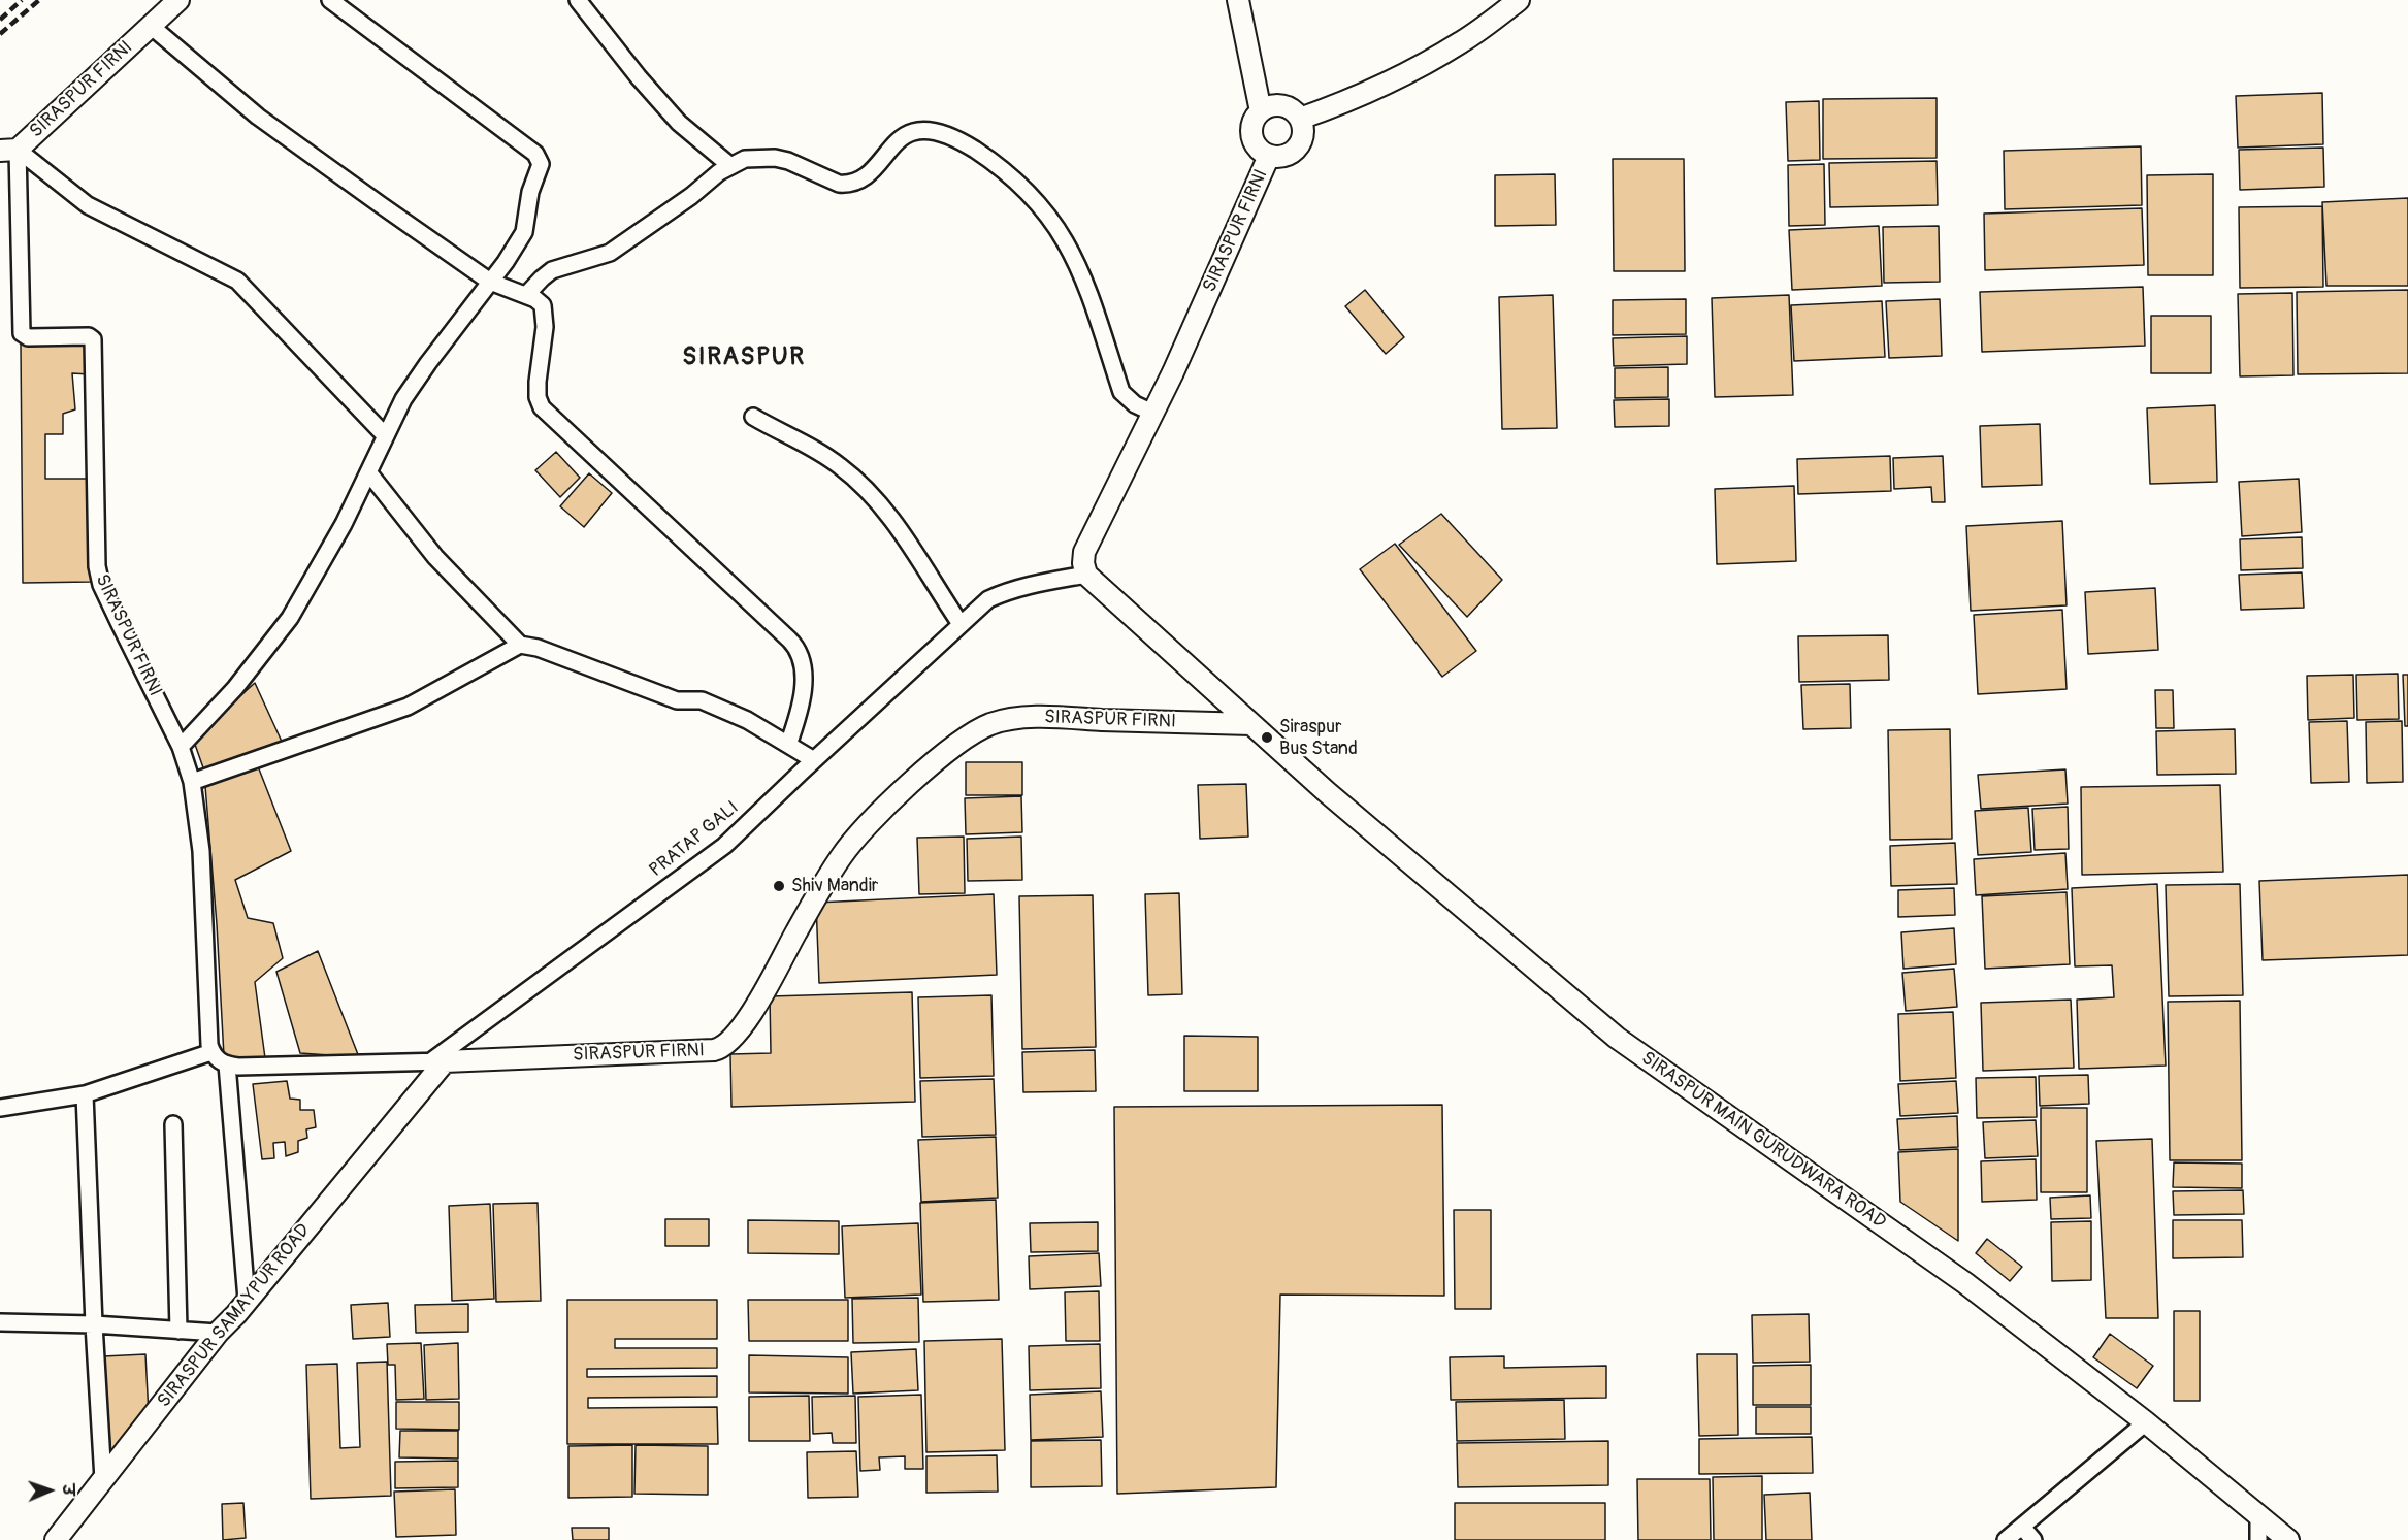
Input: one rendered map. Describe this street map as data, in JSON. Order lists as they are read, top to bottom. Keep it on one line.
{"streets":{"street":["SIRASPUR FIRNI","PRATAP GALI","SIRASPUR MAIN GURUDWARA ROAD","SIRASPUR SAMAYPUR ROAD"]},"crossings":[["SIRASPUR FIRNI","PRATAP GALI"],["SIRASPUR FIRNI","SIRASPUR MAIN GURUDWARA ROAD"],["SIRASPUR FIRNI","SIRASPUR SAMAYPUR ROAD"],["PRATAP GALI","SIRASPUR SAMAYPUR ROAD"]],"districts":["SIRASPUR"],"places":["Siraspur Bus Stand","Shiv Mandir"],"north":"right"}
